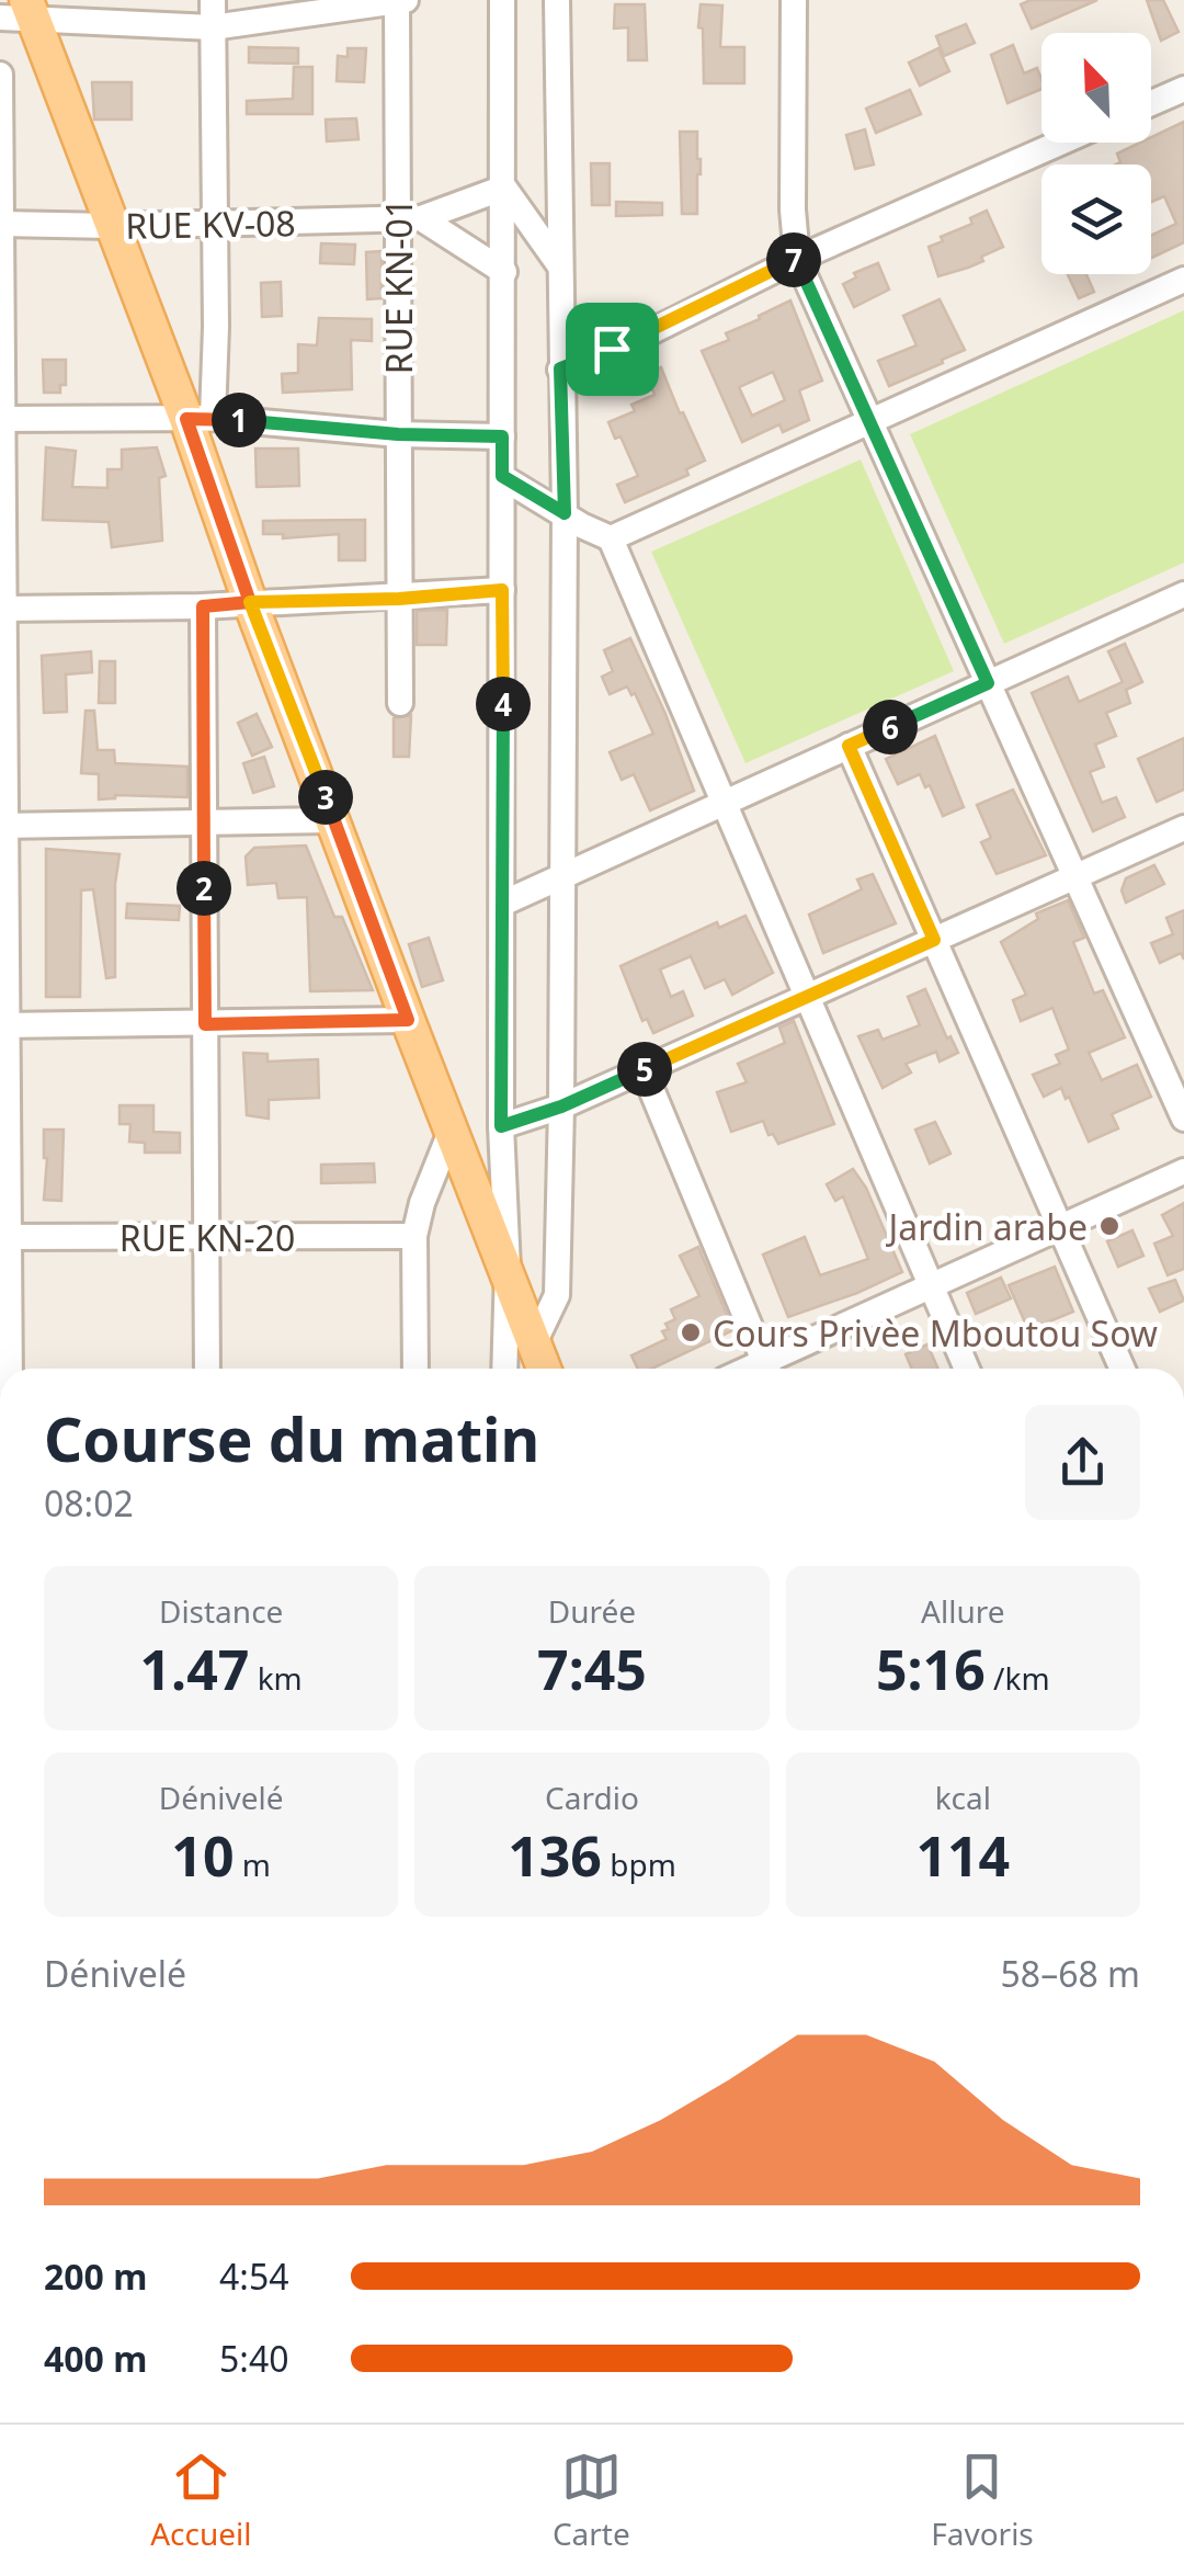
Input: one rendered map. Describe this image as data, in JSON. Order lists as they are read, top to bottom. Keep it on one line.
{"streets":{"street":["RUE KV-08","RUE KN-01","RUE KN-20"]},"crossings":[["RUE KV-08","RUE KN-01"]],"places":["Jardin arabe","Cours Privèe Mboutou Sow"],"north":"top left","page":{"pins":["7","1","4","6","3","2","5"],"heading":["Course du matin","08:02"],"stats":[["Distance","1.47 km"],["Durée","7:45"],["Allure","5:16 /km"],["Dénivelé","10 m"],["Cardio","136 bpm"],["kcal","114"]],"chart":["Dénivelé","58–68 m"],"list":[{"name":"200 m","note":"4:54"},{"name":"400 m","note":"5:40"}],"tabs":["Accueil","Carte","Favoris"]}}
